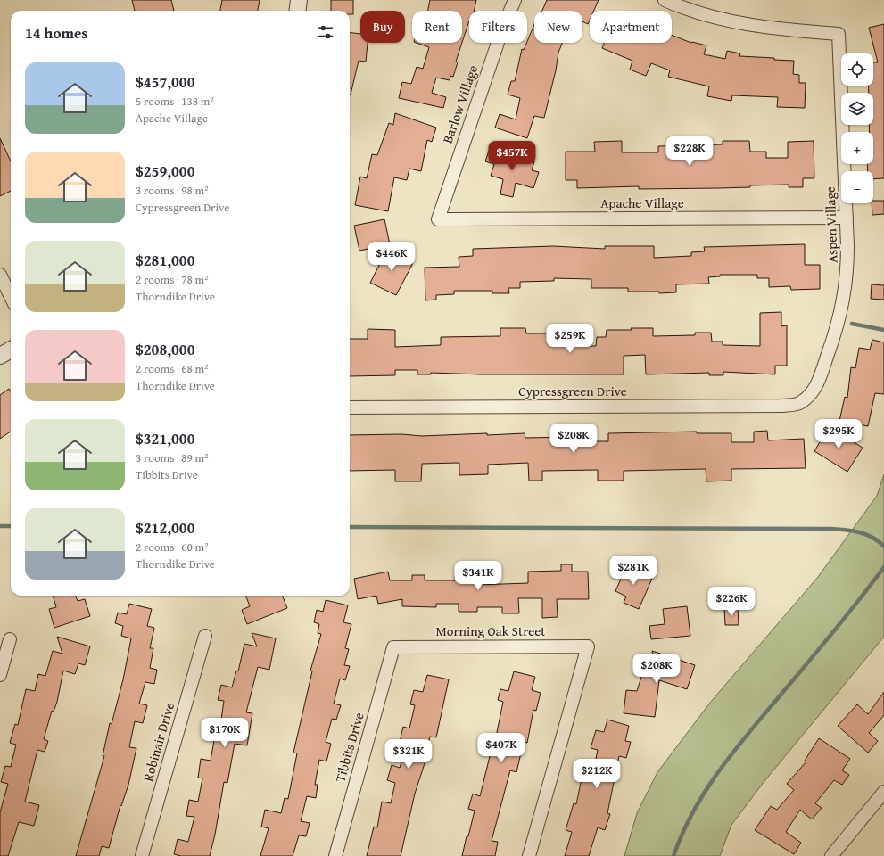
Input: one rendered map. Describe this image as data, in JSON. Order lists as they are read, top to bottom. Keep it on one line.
{"streets":{"street":["Barlow Village","Apache Village","Aspen Village","Cypressgreen Drive","Morning Oak Street","Robinair Drive","Tibbits Drive"]},"crossings":[["Barlow Village","Apache Village"],["Apache Village","Aspen Village"],["Aspen Village","Cypressgreen Drive"],["Morning Oak Street","Tibbits Drive"]],"page":{"chip":["Buy","Rent","Filters","New","Apartment"],"heading":"14 homes","map_buttons":["+","−"],"list":[{"name":"$457,000","note":"5 rooms · 138 m² · Apache Village"},{"name":"$259,000","note":"3 rooms · 98 m² · Cypressgreen Drive"},{"name":"$281,000","note":"2 rooms · 78 m² · Thorndike Drive"},{"name":"$208,000","note":"2 rooms · 68 m² · Thorndike Drive"},{"name":"$321,000","note":"3 rooms · 89 m² · Tibbits Drive"},{"name":"$212,000","note":"2 rooms · 60 m² · Thorndike Drive"}],"price":["$228K","$457K","$446K","$259K","$295K","$208K","$281K","$341K","$226K","$208K","$170K","$407K","$321K","$212K"]}}
